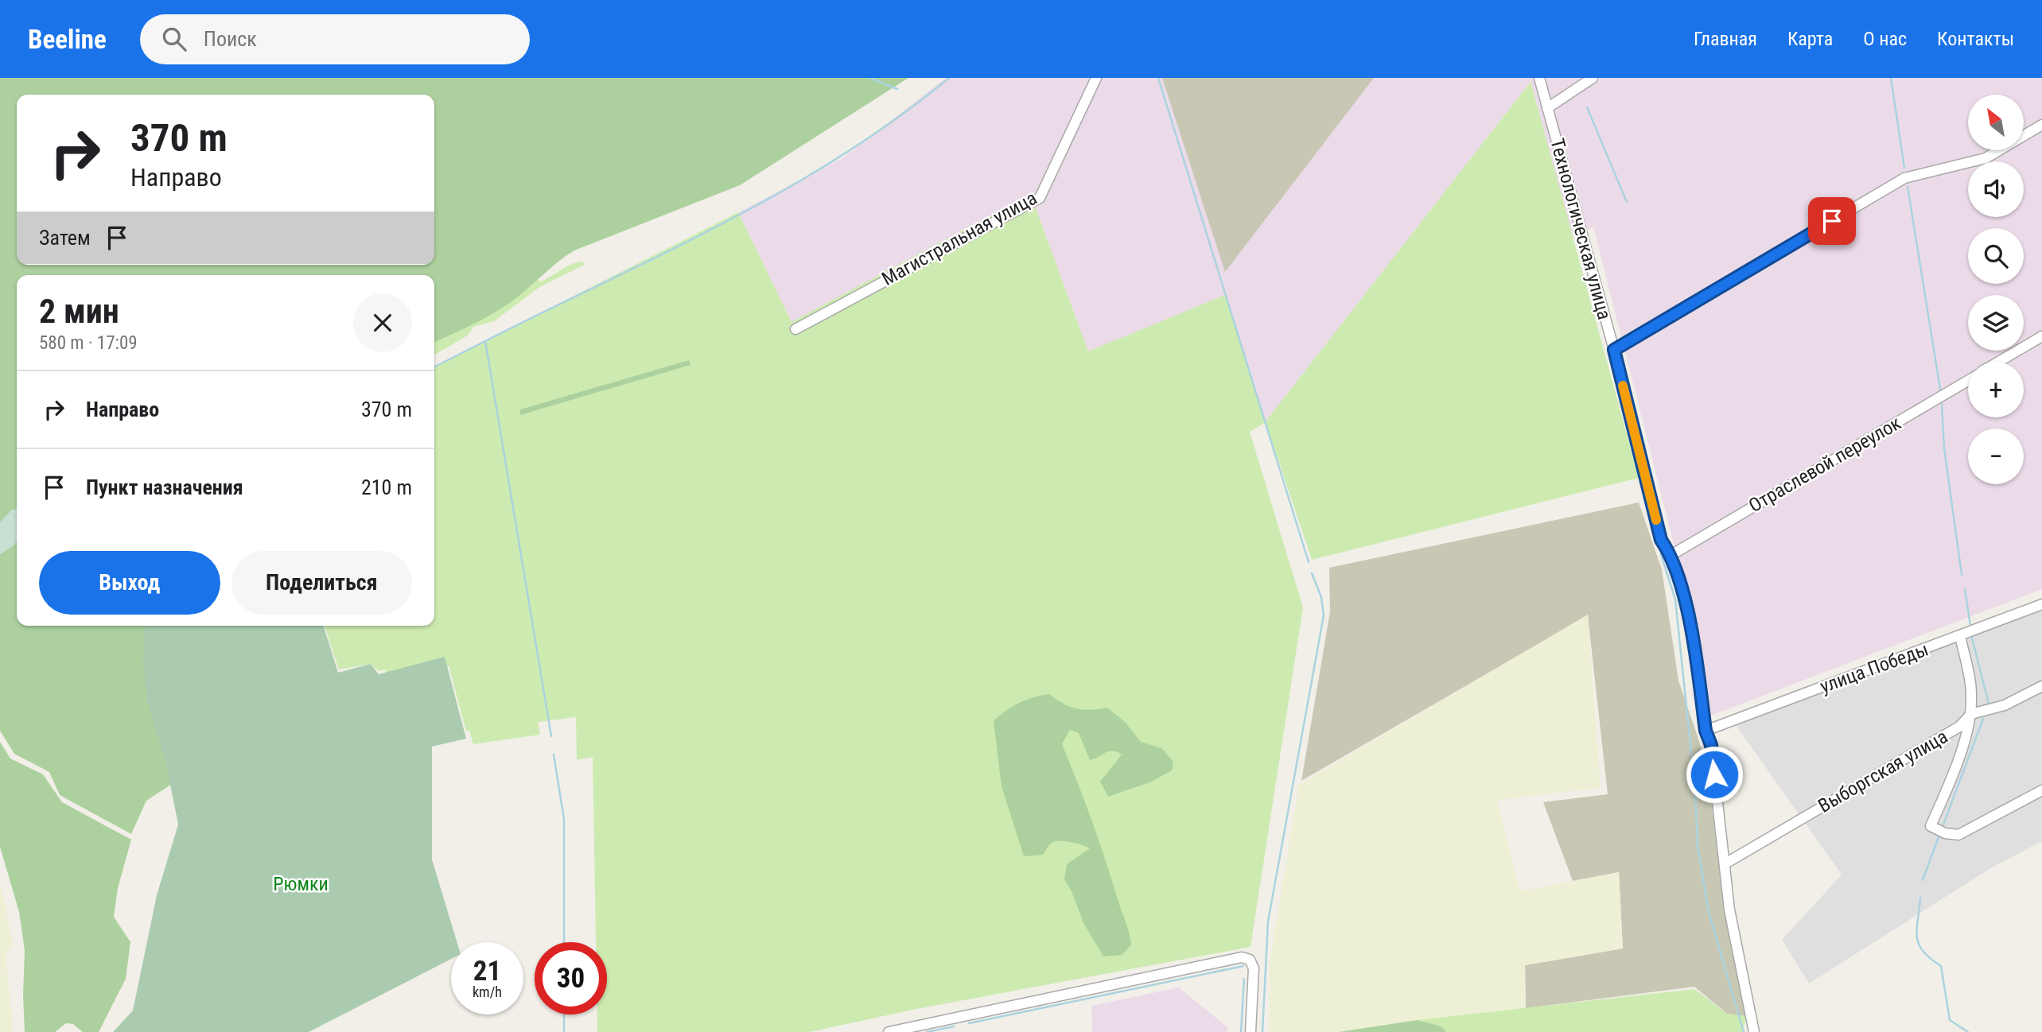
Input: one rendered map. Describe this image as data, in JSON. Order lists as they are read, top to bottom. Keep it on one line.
{"streets":{"street":["Технологическая улица","Магистральная улица","Отраслевой переулок","улица Победы","Выборгская улица"]},"crossings":[["Технологическая улица","Отраслевой переулок"],["Технологическая улица","улица Победы"],["Технологическая улица","Выборгская улица"]],"parks":["Рюмки"],"north":"top left","page":{"header":"Beeline","search":"Поиск","nav":["Главная","Карта","О нас","Контакты"],"map_buttons":["+","−"],"turn":["370 m","Направо"],"then":"Затем","heading":["2 мин","580 m · 17:09"],"list":[{"name":"Направо","value":"370 m"},{"name":"Пункт назначения","value":"210 m"}],"buttons":["Выход","Поделиться"],"speed":"21 km/h","limit":"30"}}
